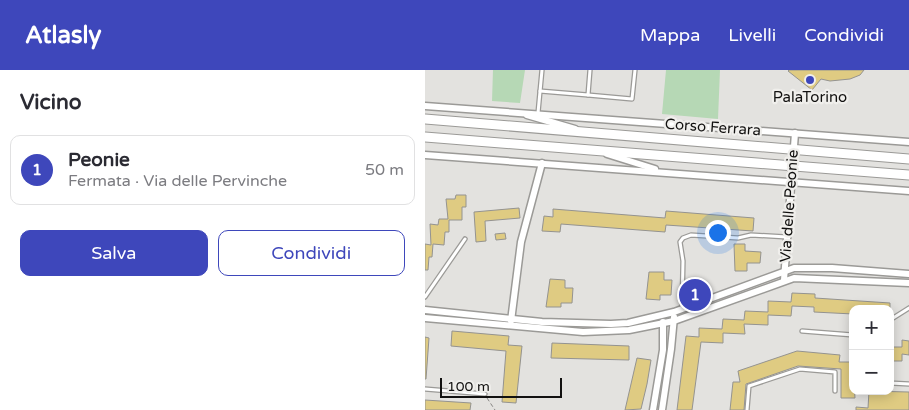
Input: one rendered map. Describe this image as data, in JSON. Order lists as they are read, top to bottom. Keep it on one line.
{"streets":{"main road":["Corso Ferrara"],"street":["Via delle Peonie"]},"crossings":[["Corso Ferrara","Via delle Peonie"]],"places":["PalaTorino"],"scale_bar":"100 m","page":{"header":"Atlasly","nav":["Mappa","Livelli","Condividi"],"heading":"Vicino","list":[{"mark":"1","name":"Peonie","note":"Fermata · Via delle Pervinche","value":"50 m"}],"buttons":["Salva","Condividi"],"pins":"1","map_buttons":["+","−"],"scale":"100 m"}}
